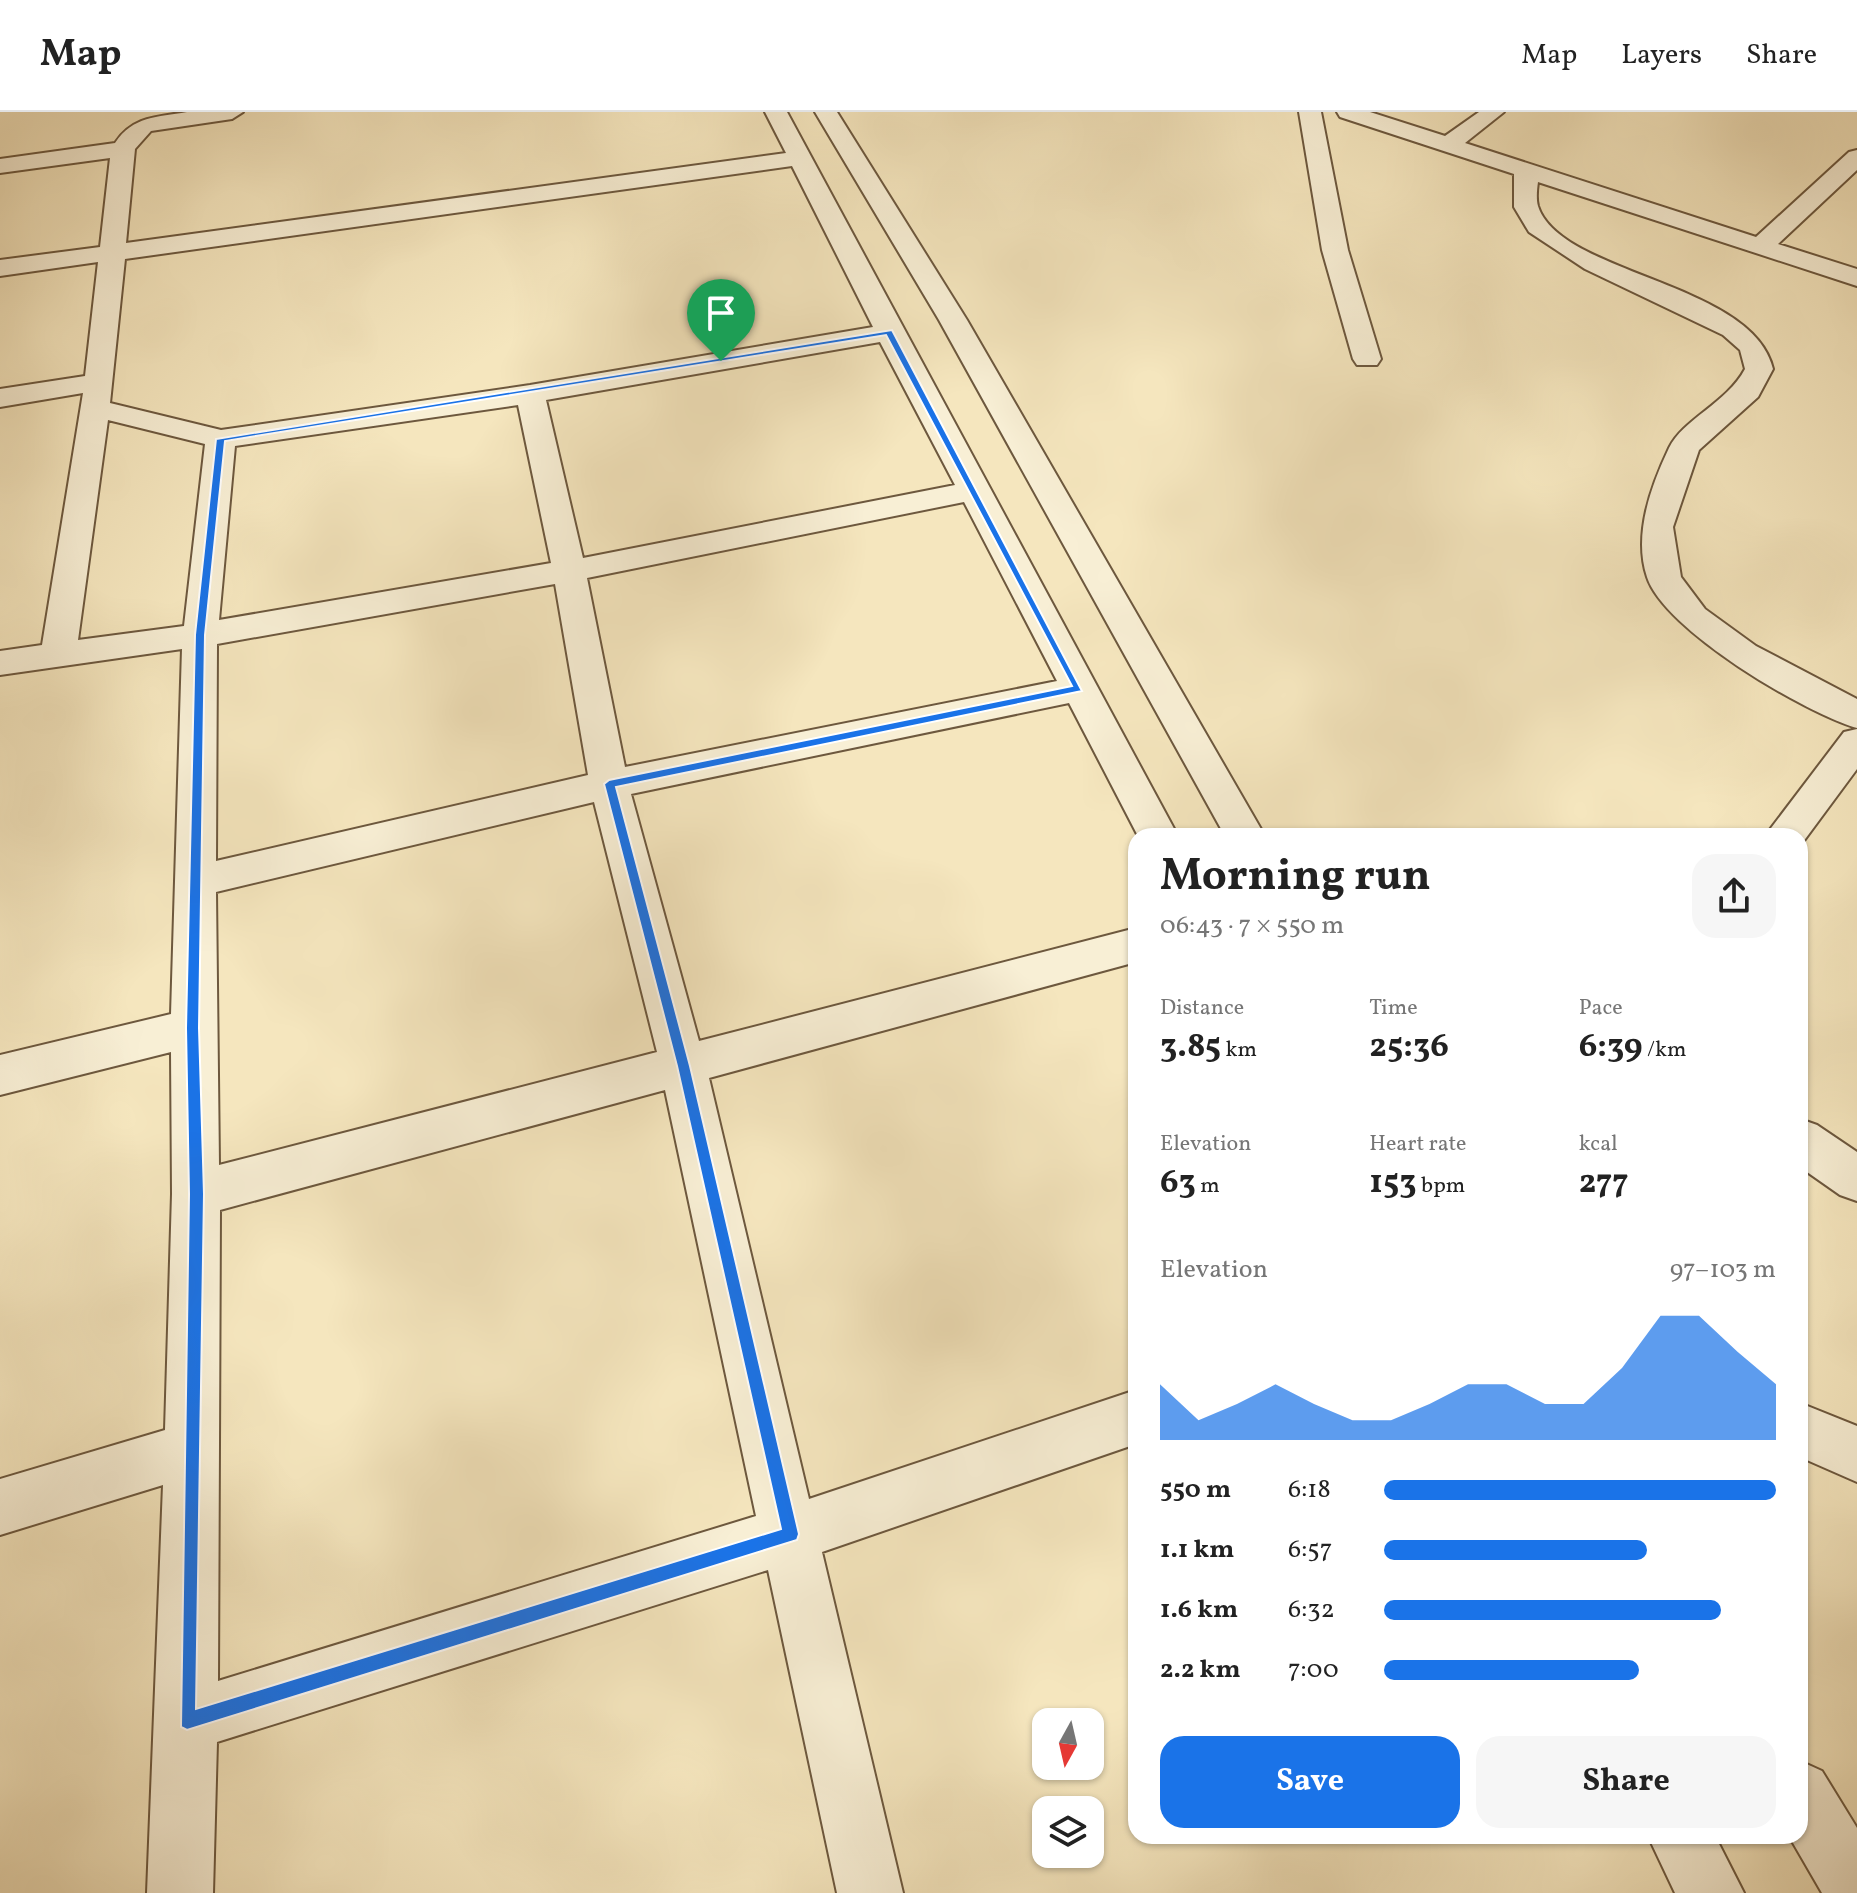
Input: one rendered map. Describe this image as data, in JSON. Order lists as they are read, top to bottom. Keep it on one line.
{"north":"bottom","page":{"header":"Map","nav":["Map","Layers","Share"],"heading":["Morning run","06:43 · 7 × 550 m"],"stats":[["Distance","3.85 km"],["Time","25:36"],["Pace","6:39 /km"],["Elevation","63 m"],["Heart rate","153 bpm"],["kcal","277"]],"chart":["Elevation","97–103 m"],"list":[{"name":"550 m","note":"6:18"},{"name":"1.1 km","note":"6:57"},{"name":"1.6 km","note":"6:32"},{"name":"2.2 km","note":"7:00"}],"buttons":["Save","Share"]}}
